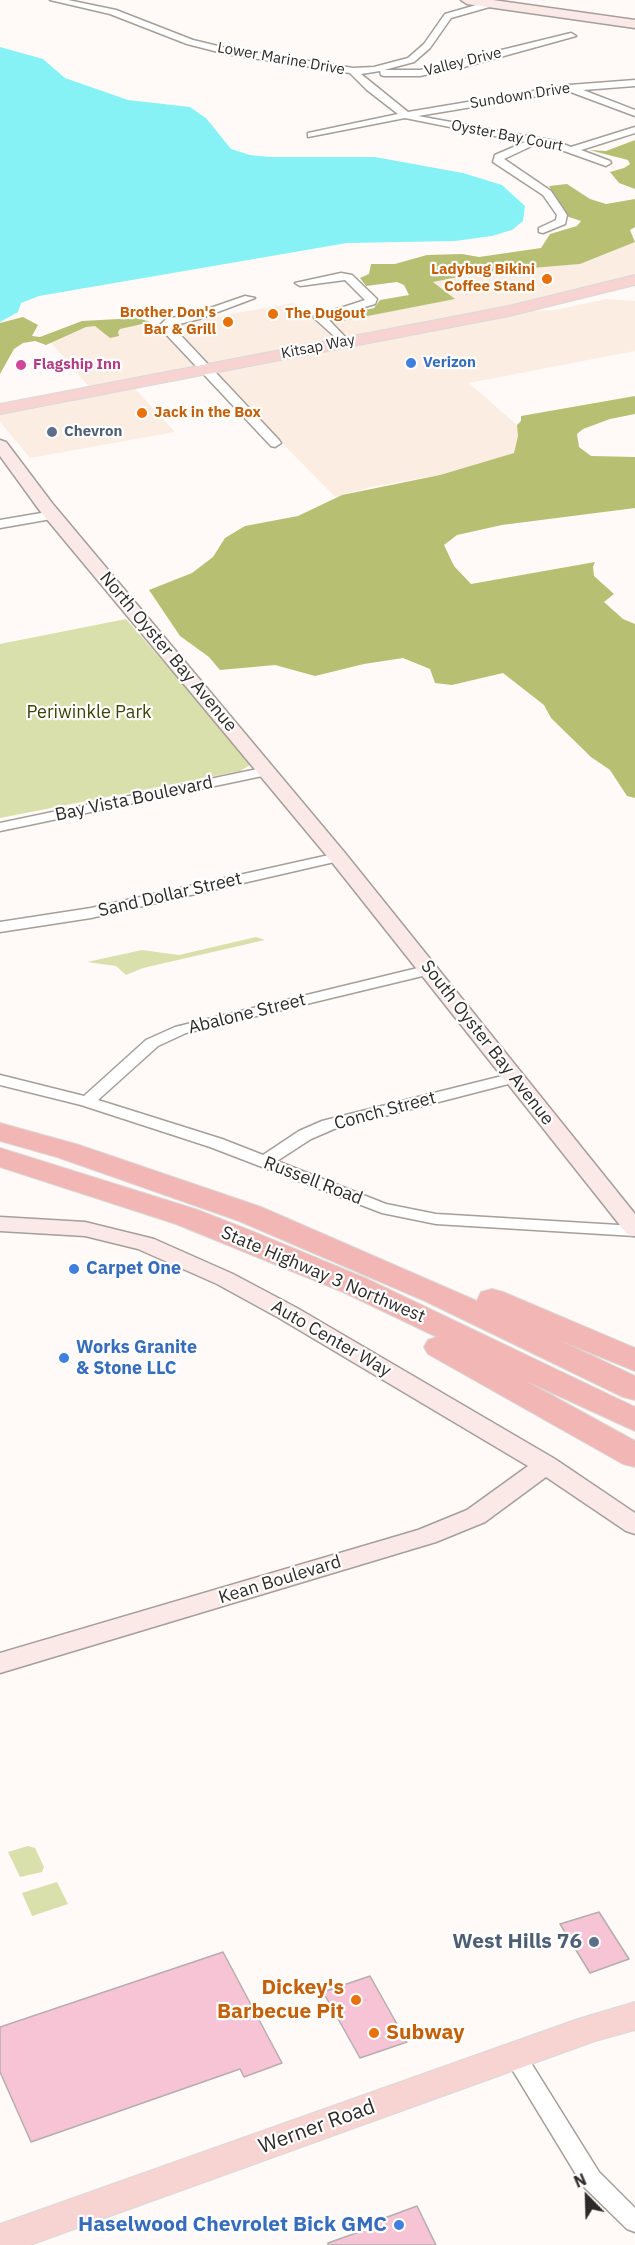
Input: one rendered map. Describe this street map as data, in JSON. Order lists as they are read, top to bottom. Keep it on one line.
{"streets":{"highway":["State Highway 3 Northwest"],"main road":["Kitsap Way","Werner Road"],"street":["Lower Marine Drive","Valley Drive","Sundown Drive","Oyster Bay Court","North Oyster Bay Avenue","Bay Vista Boulevard","Sand Dollar Street","Abalone Street","South Oyster Bay Avenue","Conch Street","Russell Road","Auto Center Way","Kean Boulevard"]},"crossings":[["Lower Marine Drive","Valley Drive"],["Sundown Drive","Oyster Bay Court"],["North Oyster Bay Avenue","Bay Vista Boulevard"],["North Oyster Bay Avenue","Sand Dollar Street"],["North Oyster Bay Avenue","South Oyster Bay Avenue"],["Sand Dollar Street","South Oyster Bay Avenue"],["Abalone Street","South Oyster Bay Avenue"],["Abalone Street","Russell Road"],["South Oyster Bay Avenue","Conch Street"],["South Oyster Bay Avenue","Russell Road"],["Conch Street","Russell Road"],["Auto Center Way","Kean Boulevard"]],"parks":["Periwinkle Park"],"places":["Ladybug Bikini Coffee Stand","The Dugout","Brother Don's Bar & Grill","Verizon","Flagship Inn","Jack in the Box","Chevron","Carpet One","Works Granite & Stone LLC","West Hills 76","Dickey's Barbecue Pit","Subway","Haselwood Chevrolet Bick GMC"],"north":"top left"}
